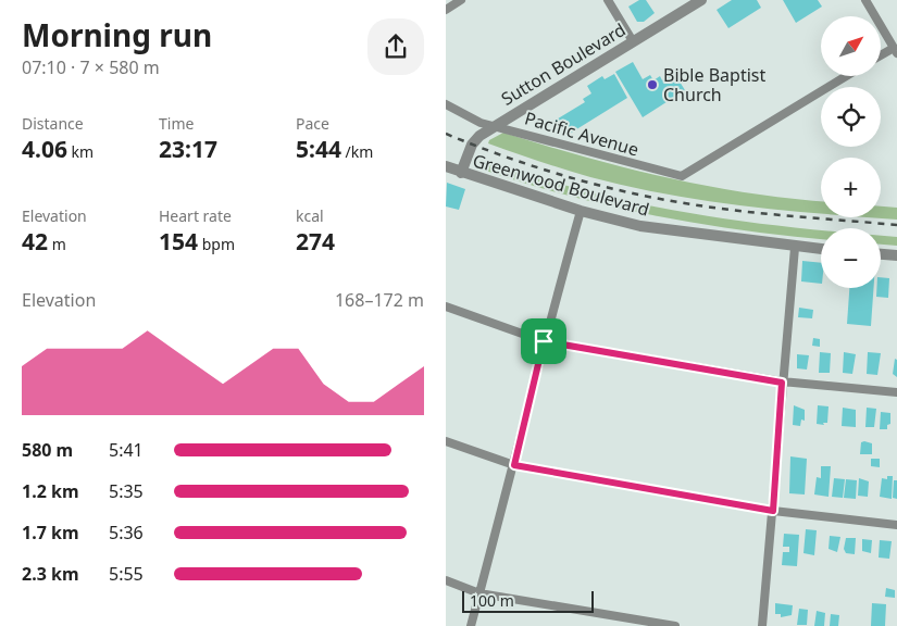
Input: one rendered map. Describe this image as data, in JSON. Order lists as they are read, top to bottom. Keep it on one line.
{"streets":{"street":["Sutton Boulevard","Pacific Avenue","Greenwood Boulevard"]},"crossings":[["Sutton Boulevard","Pacific Avenue"],["Sutton Boulevard","Greenwood Boulevard"]],"places":["Bible Baptist Church"],"scale_bar":"100 m","north":"top right","page":{"heading":["Morning run","07:10 · 7 × 580 m"],"map_buttons":["+","−"],"stats":[["Distance","4.06 km"],["Time","23:17"],["Pace","5:44 /km"],["Elevation","42 m"],["Heart rate","154 bpm"],["kcal","274"]],"chart":["Elevation","168–172 m"],"list":[{"name":"580 m","note":"5:41"},{"name":"1.2 km","note":"5:35"},{"name":"1.7 km","note":"5:36"},{"name":"2.3 km","note":"5:55"}],"scale":"100 m"}}
